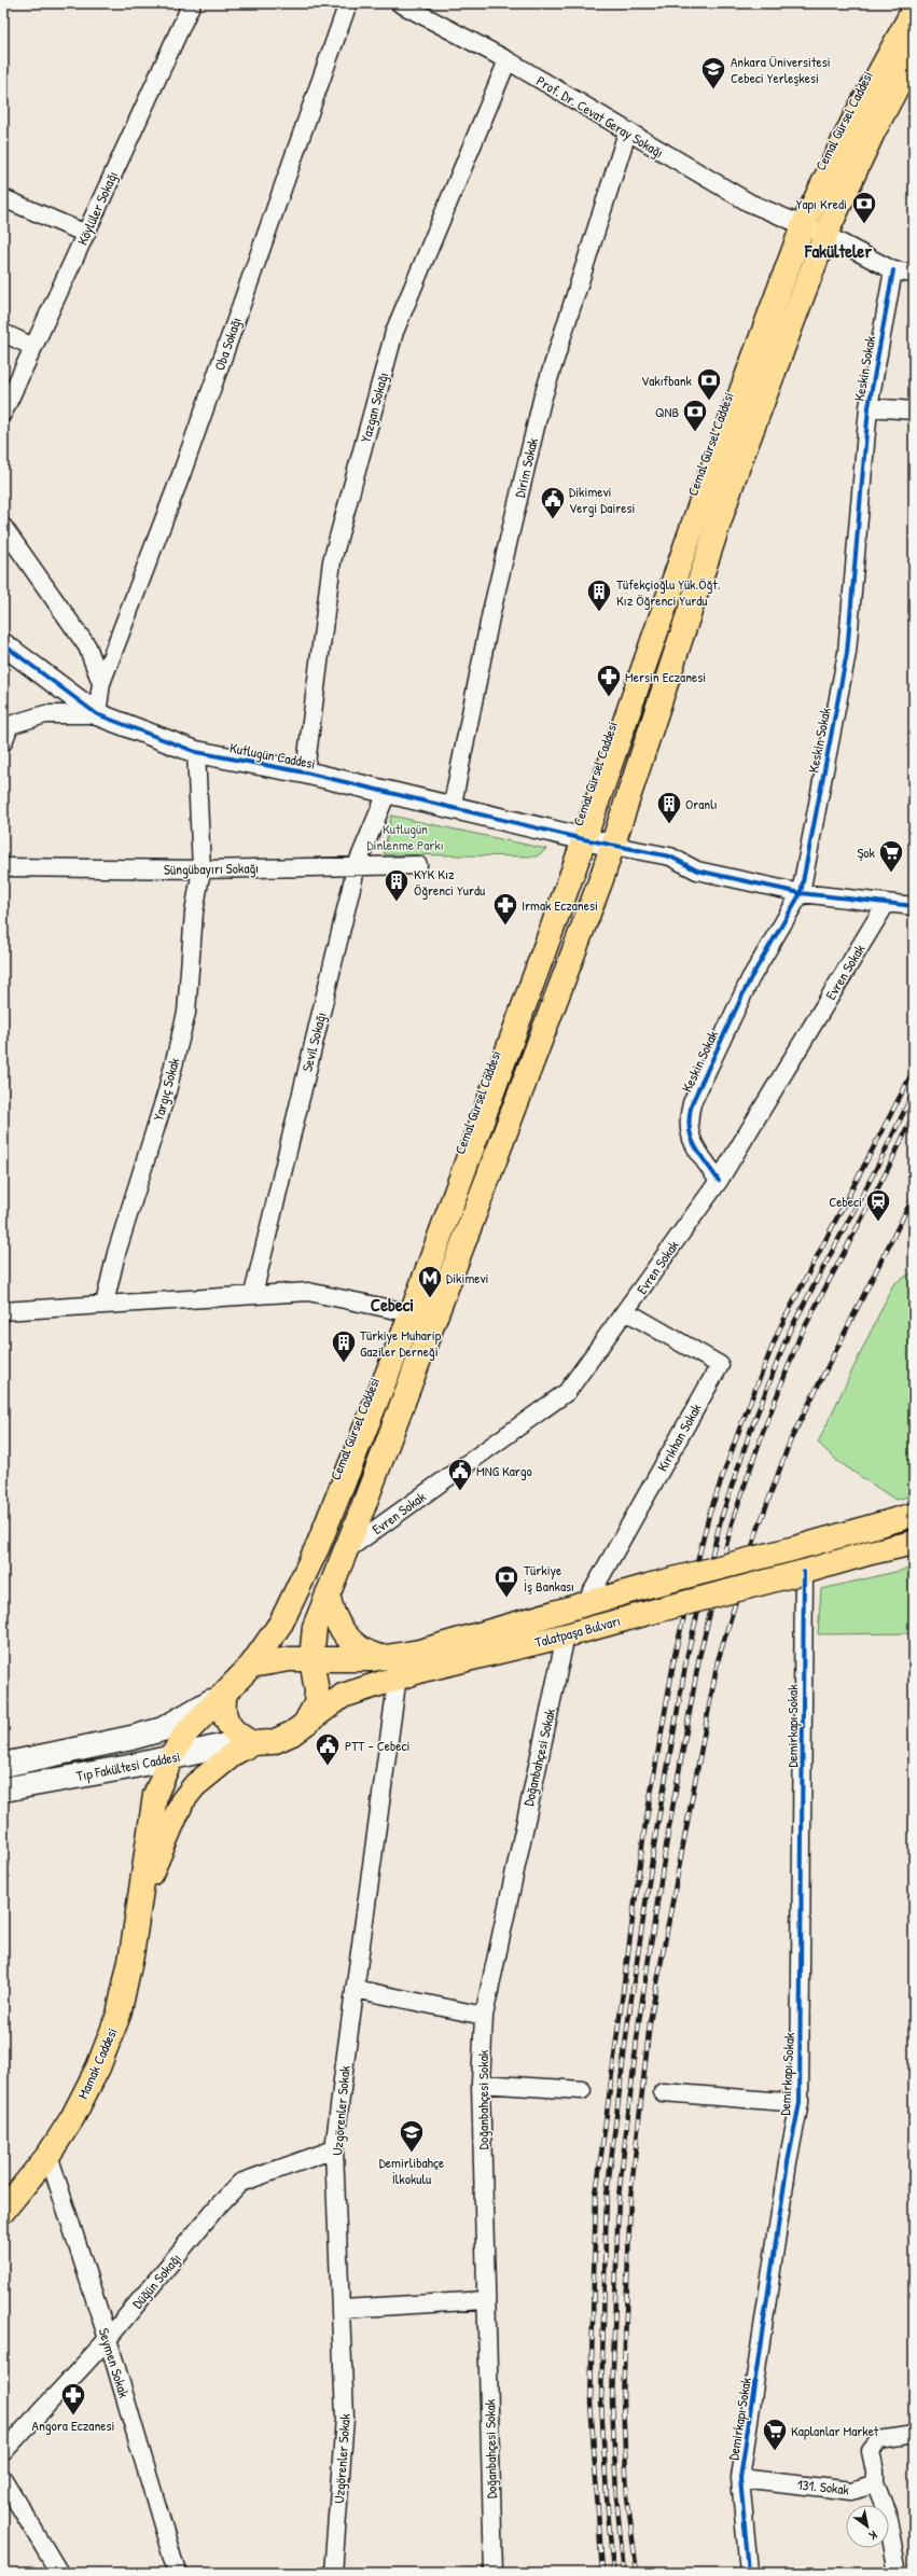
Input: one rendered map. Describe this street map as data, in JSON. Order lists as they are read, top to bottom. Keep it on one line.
{"streets":{"main road":["Cemal Gürsel Caddesi","Talatpaşa Bulvarı","Tıp Fakültesi Caddesi","Mamak Caddesi"],"street":["Prof. Dr. Cevat Geray Sokağı","Köylüler Sokağı","Oba Sokağı","Keskin Sokak","Yazgan Sokağı","Dirim Sokak","Kutlugün Caddesi","Süngübayırı Sokağı","Evren Sokak","Sevil Sokağı","Yargıç Sokak","Kırıkhan Sokak","Demirkapı Sokak","Doğanbahçesi Sokak","Uzgörenler Sokak","Düğün Sokağı","Seymen Sokak","131. Sokak"]},"crossings":[["Prof. Dr. Cevat Geray Sokağı","Cemal Gürsel Caddesi"],["Prof. Dr. Cevat Geray Sokağı","Keskin Sokak"],["Prof. Dr. Cevat Geray Sokağı","Yazgan Sokağı"],["Prof. Dr. Cevat Geray Sokağı","Dirim Sokak"],["Cemal Gürsel Caddesi","Kutlugün Caddesi"],["Cemal Gürsel Caddesi","Talatpaşa Bulvarı"],["Cemal Gürsel Caddesi","Tıp Fakültesi Caddesi"],["Cemal Gürsel Caddesi","Mamak Caddesi"],["Oba Sokağı","Kutlugün Caddesi"],["Keskin Sokak","Evren Sokak"],["Yazgan Sokağı","Kutlugün Caddesi"],["Dirim Sokak","Kutlugün Caddesi"],["Kutlugün Caddesi","Sevil Sokağı"],["Kutlugün Caddesi","Yargıç Sokak"],["Süngübayırı Sokağı","Sevil Sokağı"],["Süngübayırı Sokağı","Yargıç Sokak"],["Evren Sokak","Kırıkhan Sokak"],["Kırıkhan Sokak","Talatpaşa Bulvarı"],["Talatpaşa Bulvarı","Demirkapı Sokak"],["Talatpaşa Bulvarı","Doğanbahçesi Sokak"],["Talatpaşa Bulvarı","Tıp Fakültesi Caddesi"],["Talatpaşa Bulvarı","Mamak Caddesi"],["Talatpaşa Bulvarı","Uzgörenler Sokak"],["Demirkapı Sokak","131. Sokak"],["Tıp Fakültesi Caddesi","Mamak Caddesi"],["Mamak Caddesi","Seymen Sokak"],["Uzgörenler Sokak","Düğün Sokağı"],["Düğün Sokağı","Seymen Sokak"]],"districts":["Fakülteler","Cebeci"],"parks":["Kutlugün Dinlenme Parkı"],"places":{"school or university":["Ankara Üniversitesi Cebeci Yerleşkesi","Demirlibahçe İlkokulu"],"bank":["Yapı Kredi","Vakıfbank","QNB","Türkiye İş Bankası"],"public building":["Dikimevi Vergi Dairesi","MNG Kargo","PTT - Cebeci"],"building":["Tüfekçioğlu Yük.Öğt. Kız Öğrenci Yurdu","Oranlı","KYK Kız Öğrenci Yurdu","Türkiye Muharip Gaziler Derneği"],"pharmacy":["Mersin Eczanesi","Irmak Eczanesi","Angora Eczanesi"],"supermarket":["Şok","Kaplanlar Market"],"station":["Cebeci"],"metro station":["Dikimevi"]},"north":"bottom right"}
